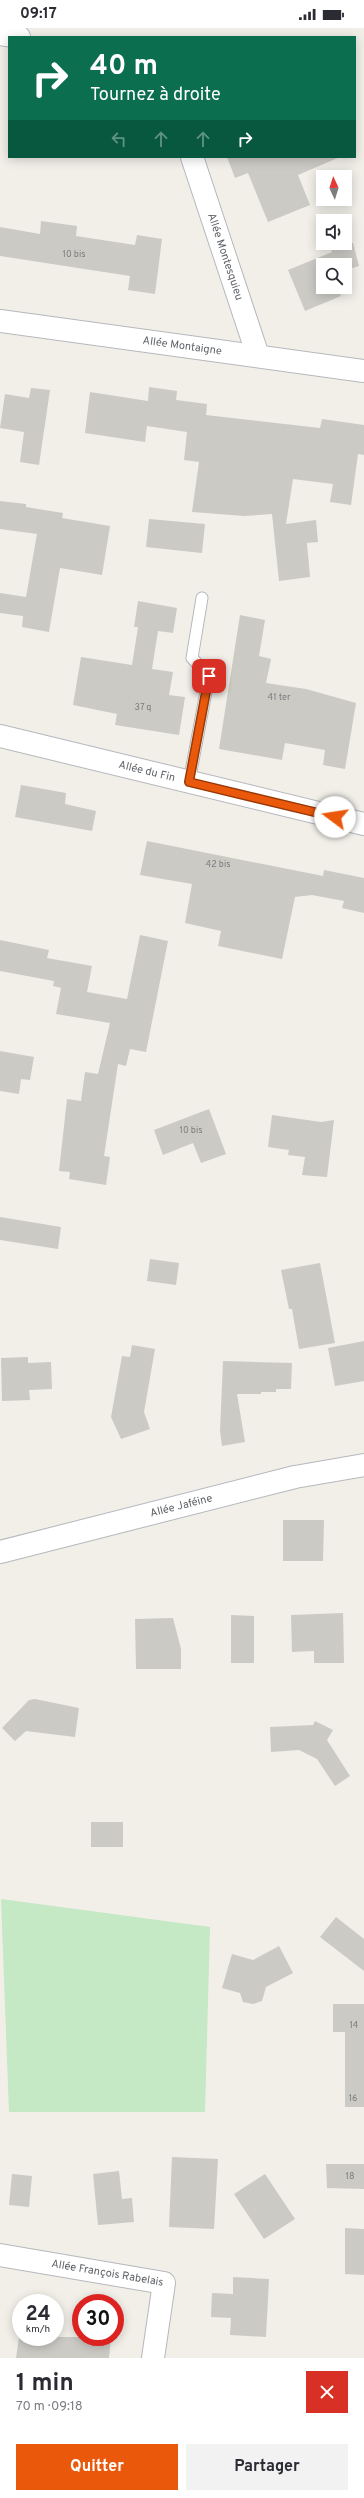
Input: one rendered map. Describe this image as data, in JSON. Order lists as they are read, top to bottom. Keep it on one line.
{"streets":{"street":["Allée Montesquieu","Allée Montaigne","Allée du Fin","Allée Jaféine","Allée François Rabelais"]},"crossings":[["Allée Montesquieu","Allée Montaigne"]],"house_numbers":["10 bis","41 ter","37 q","42 bis","10 bis","14","16","18"],"north":"top","page":{"status":"09:17","turn":["40 m","Tournez à droite"],"speed":"24 km/h","limit":"30","heading":["1 min","70 m · 09:18"],"buttons":["Quitter","Partager"]}}
